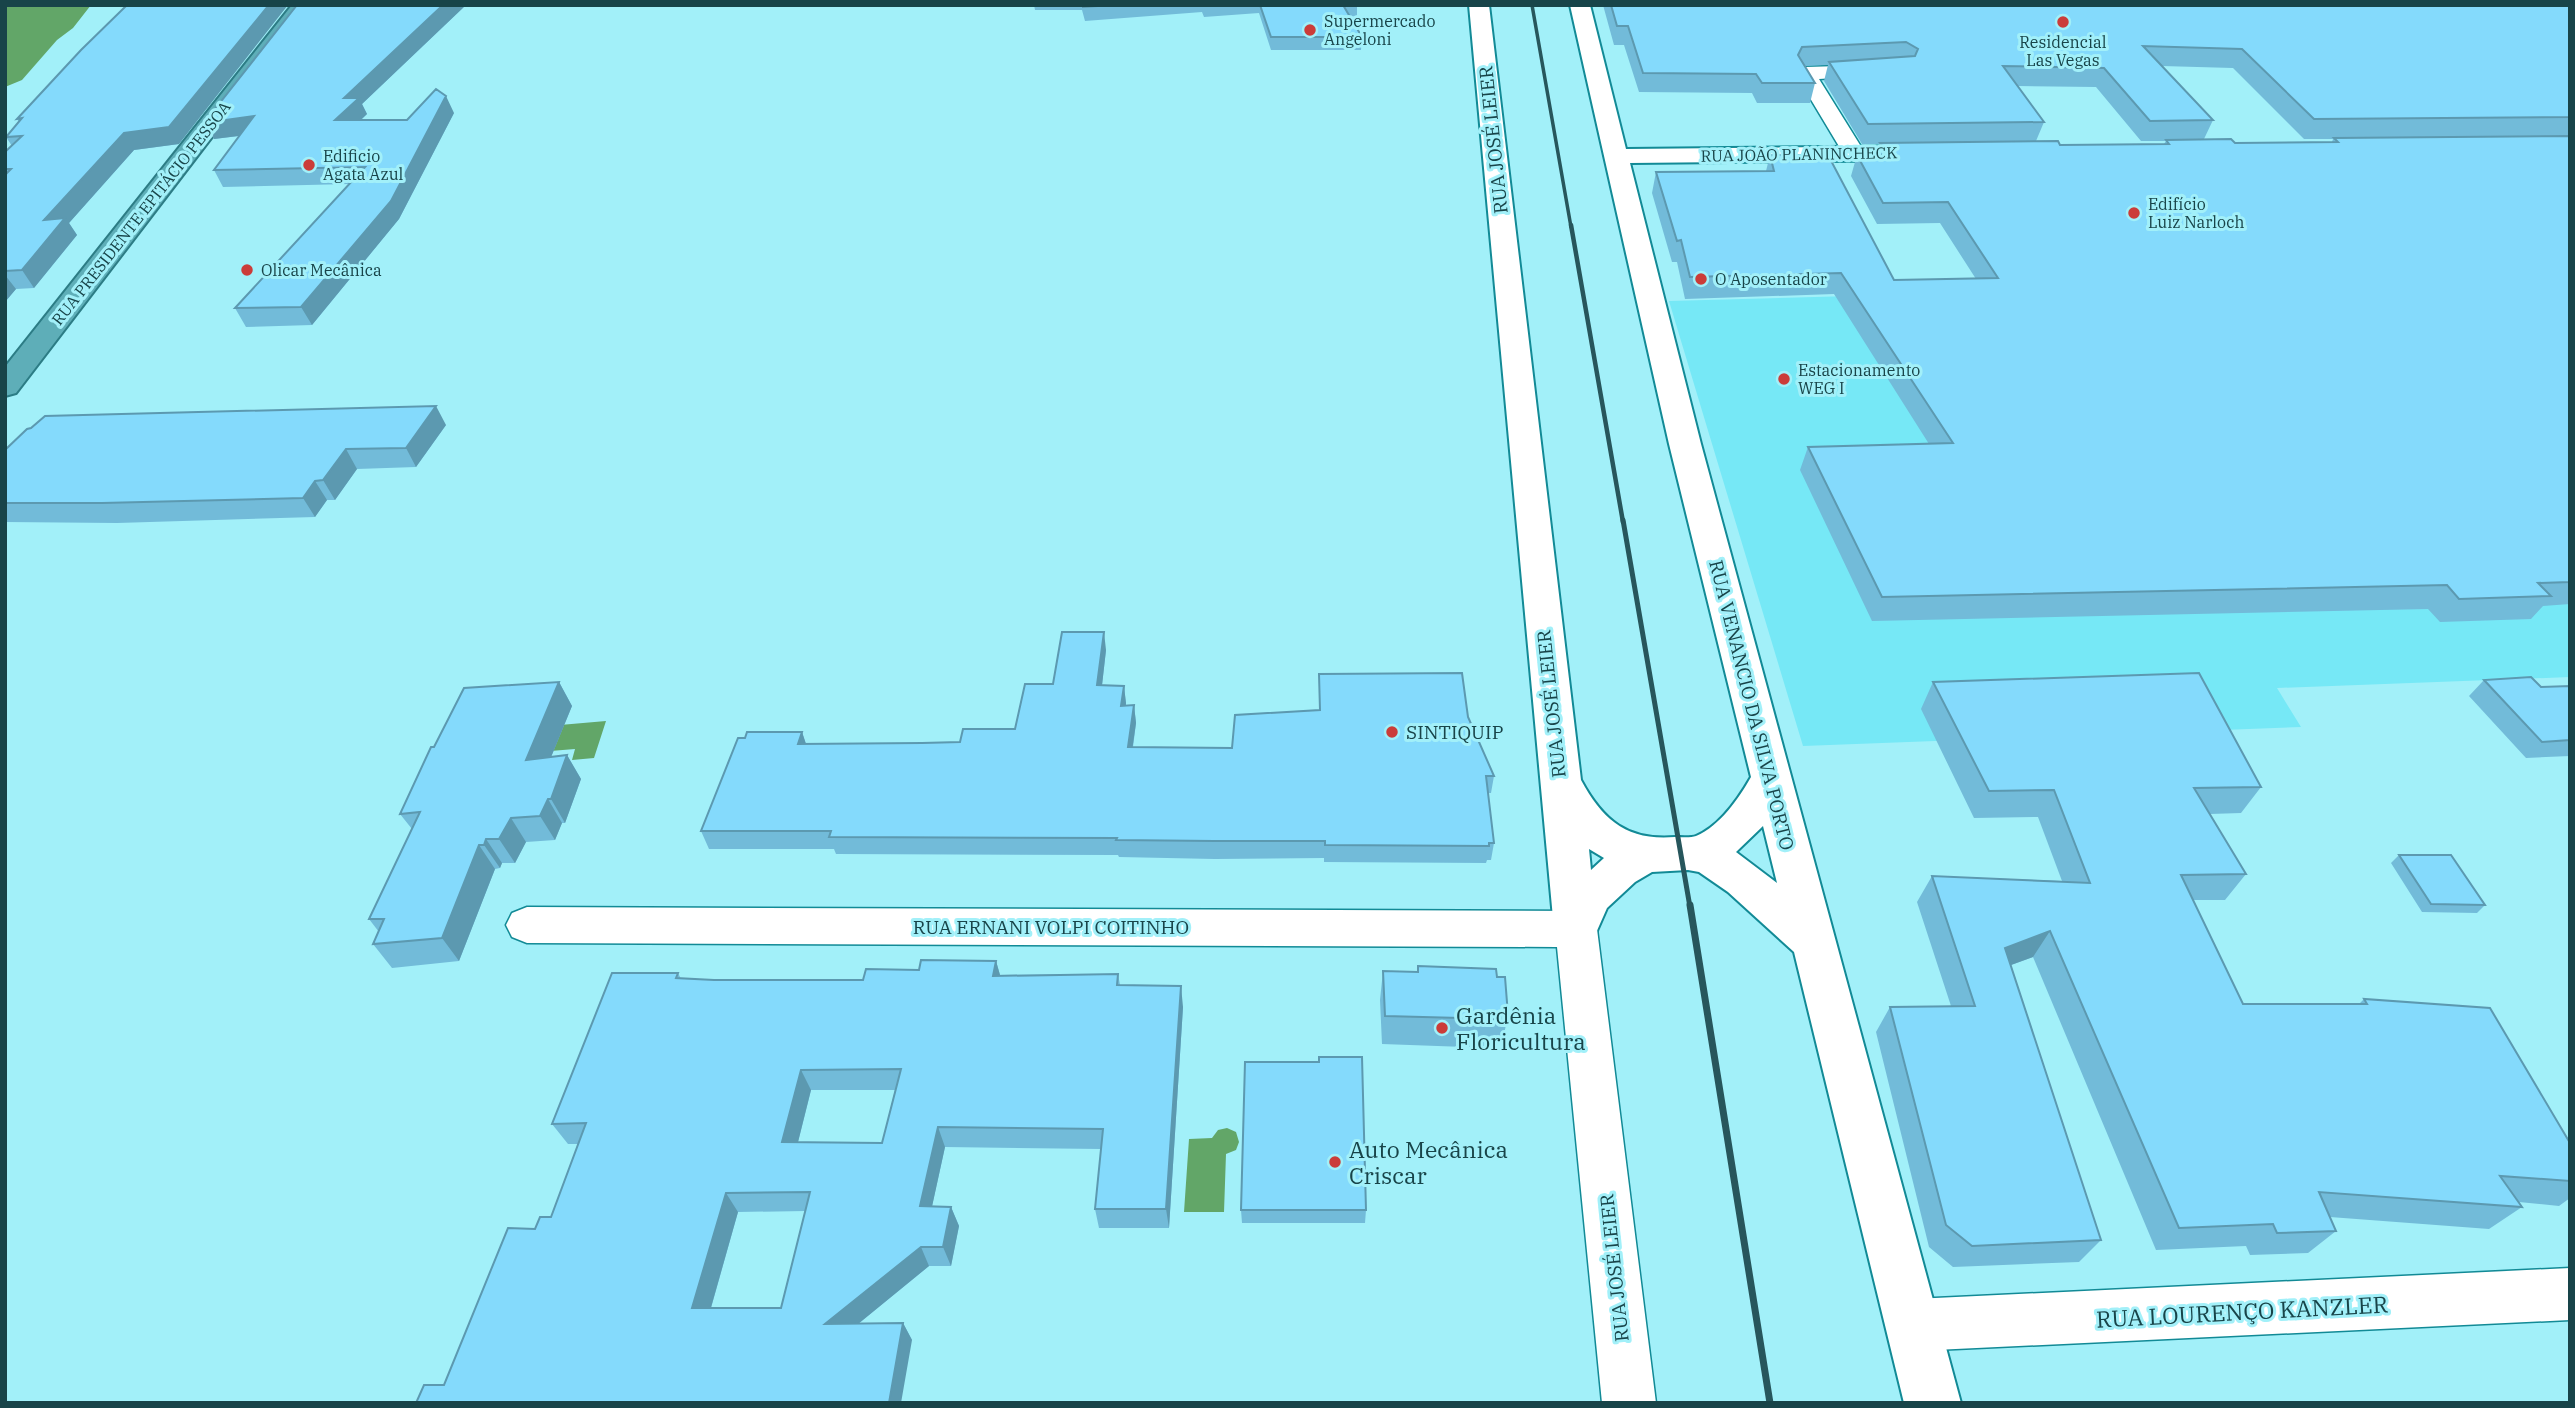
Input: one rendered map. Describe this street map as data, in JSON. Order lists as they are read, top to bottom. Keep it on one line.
{"streets":{"highway":["RUA PRESIDENTE EPITÁCIO PESSOA"],"street":["RUA JOSÉ LEIER","RUA JOÃO PLANINCHECK","RUA VENANCIO DA SILVA PORTO","RUA ERNANI VOLPI COITINHO","RUA LOURENÇO KANZLER"]},"crossings":[["RUA JOSÉ LEIER","RUA ERNANI VOLPI COITINHO"],["RUA JOÃO PLANINCHECK","RUA VENANCIO DA SILVA PORTO"],["RUA VENANCIO DA SILVA PORTO","RUA LOURENÇO KANZLER"]],"places":["Residencial Las Vegas","Supermercado Angeloni","Edificio Agata Azul","Edifício Luiz Narloch","Olicar Mecânica","O Aposentador","Estacionamento WEG I","SINTIQUIP","Gardênia Floricultura","Auto Mecânica Criscar"]}
